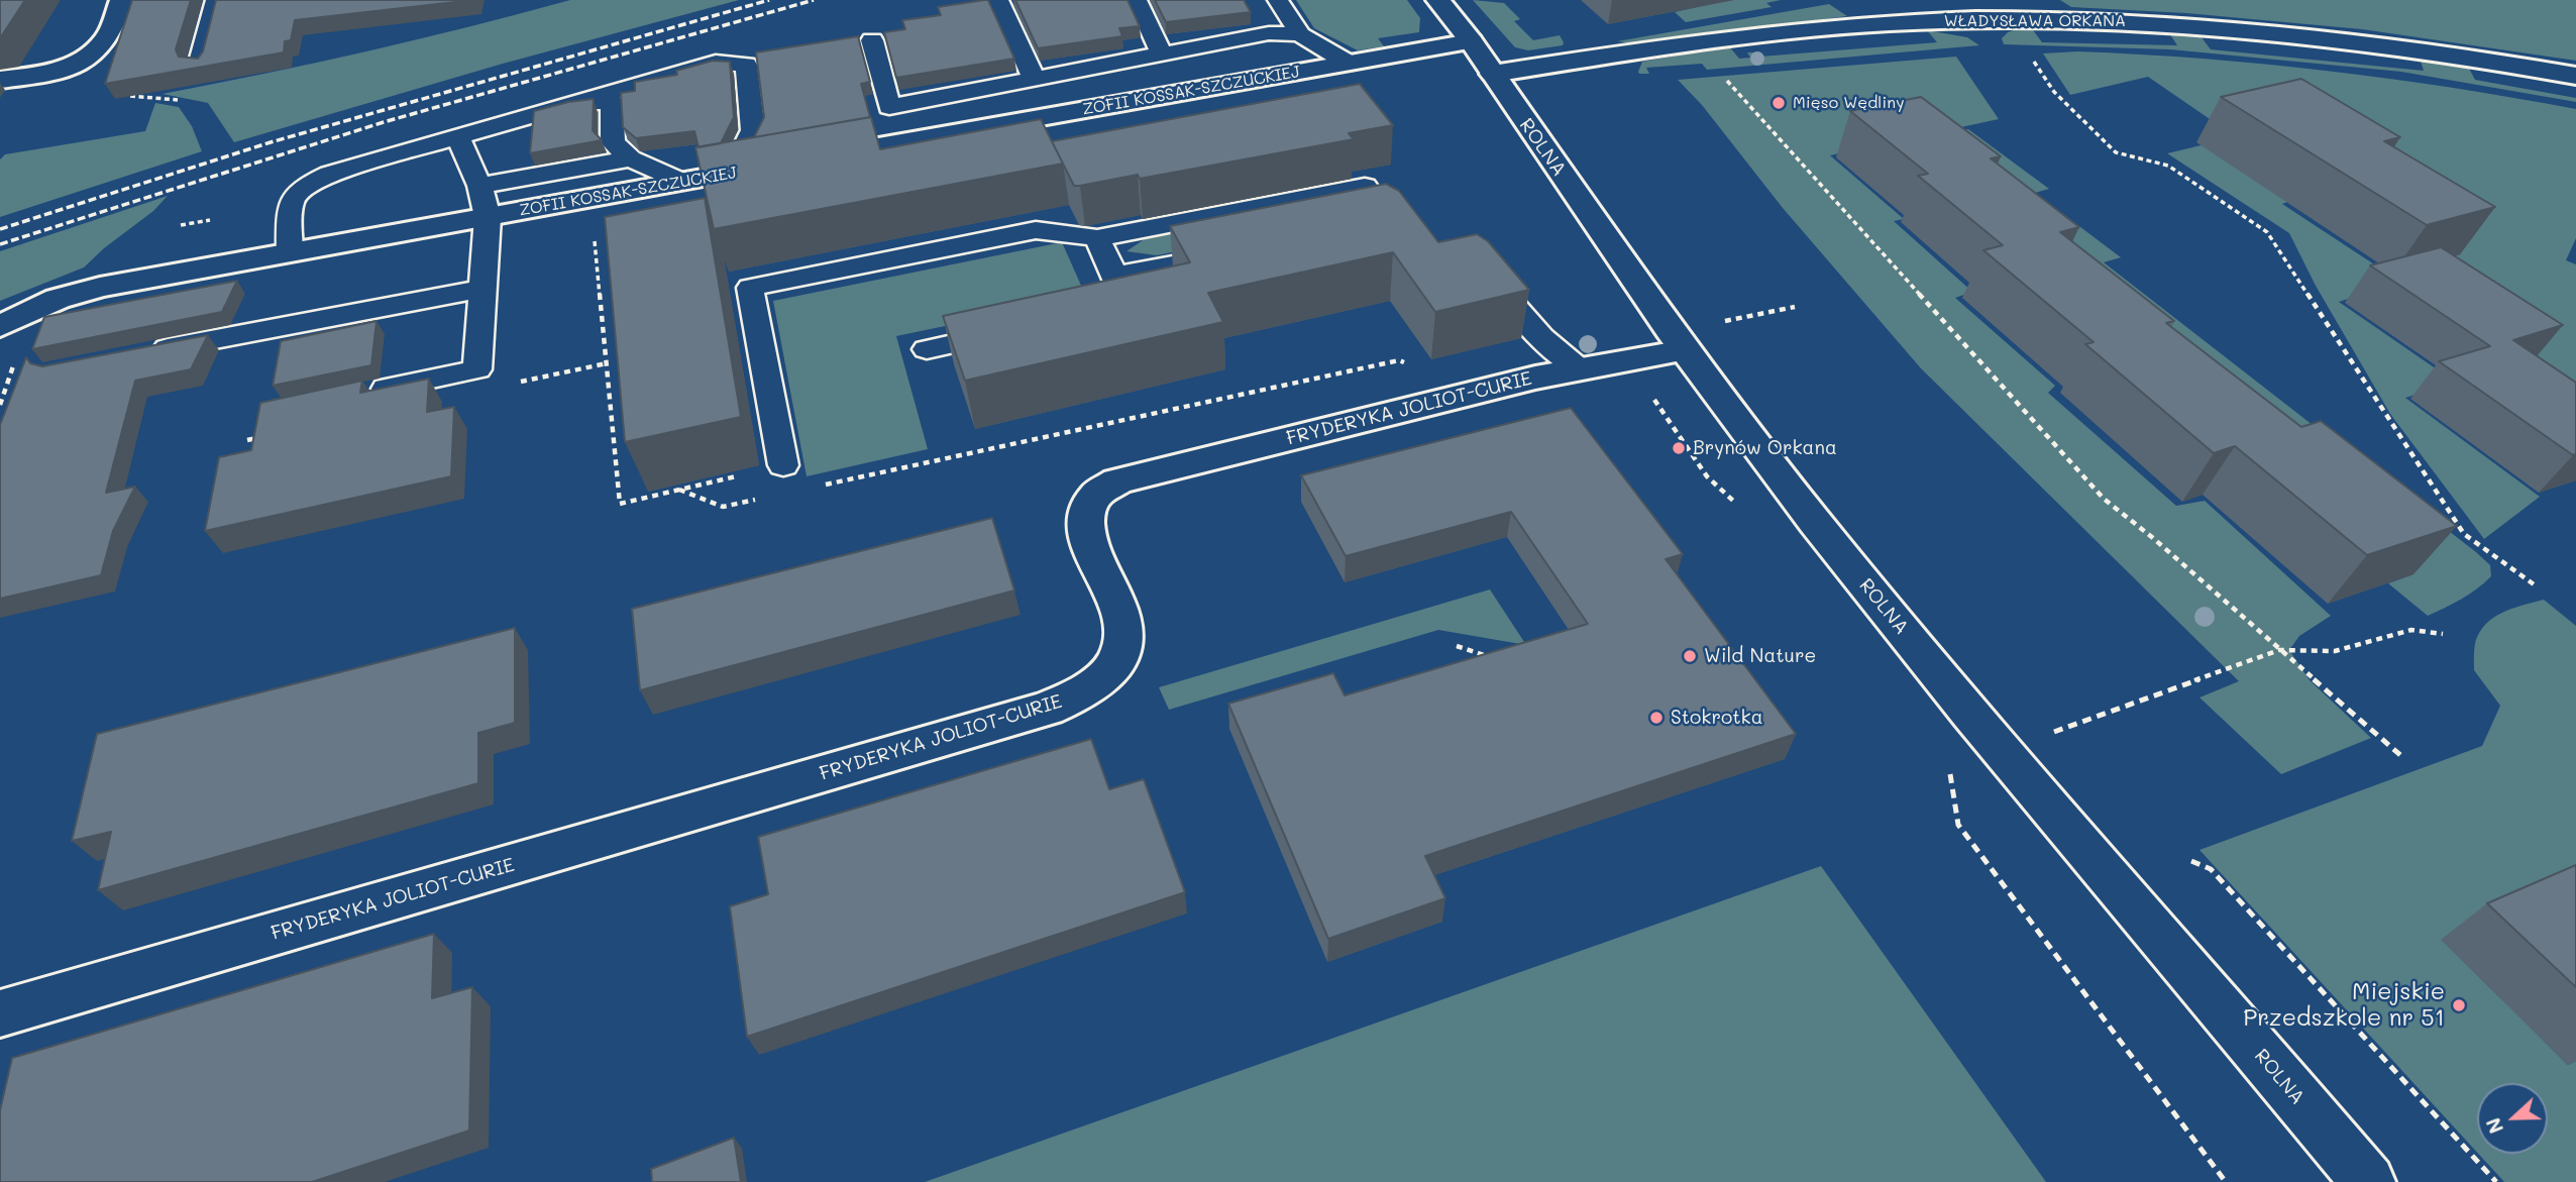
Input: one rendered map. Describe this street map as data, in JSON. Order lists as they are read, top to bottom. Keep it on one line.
{"streets":{"street":["WŁADYSŁAWA ORKANA","ZOFII KOSSAK-SZCZUCKIEJ","ROLNA","FRYDERYKA JOLIOT-CURIE"]},"crossings":[["WŁADYSŁAWA ORKANA","ROLNA"],["ZOFII KOSSAK-SZCZUCKIEJ","ROLNA"],["ROLNA","FRYDERYKA JOLIOT-CURIE"]],"places":["Mięso Wędliny","Brynów Orkana","Wild Nature","Stokrotka","Miejskie Przedszkole nr 51"],"north":"left"}
